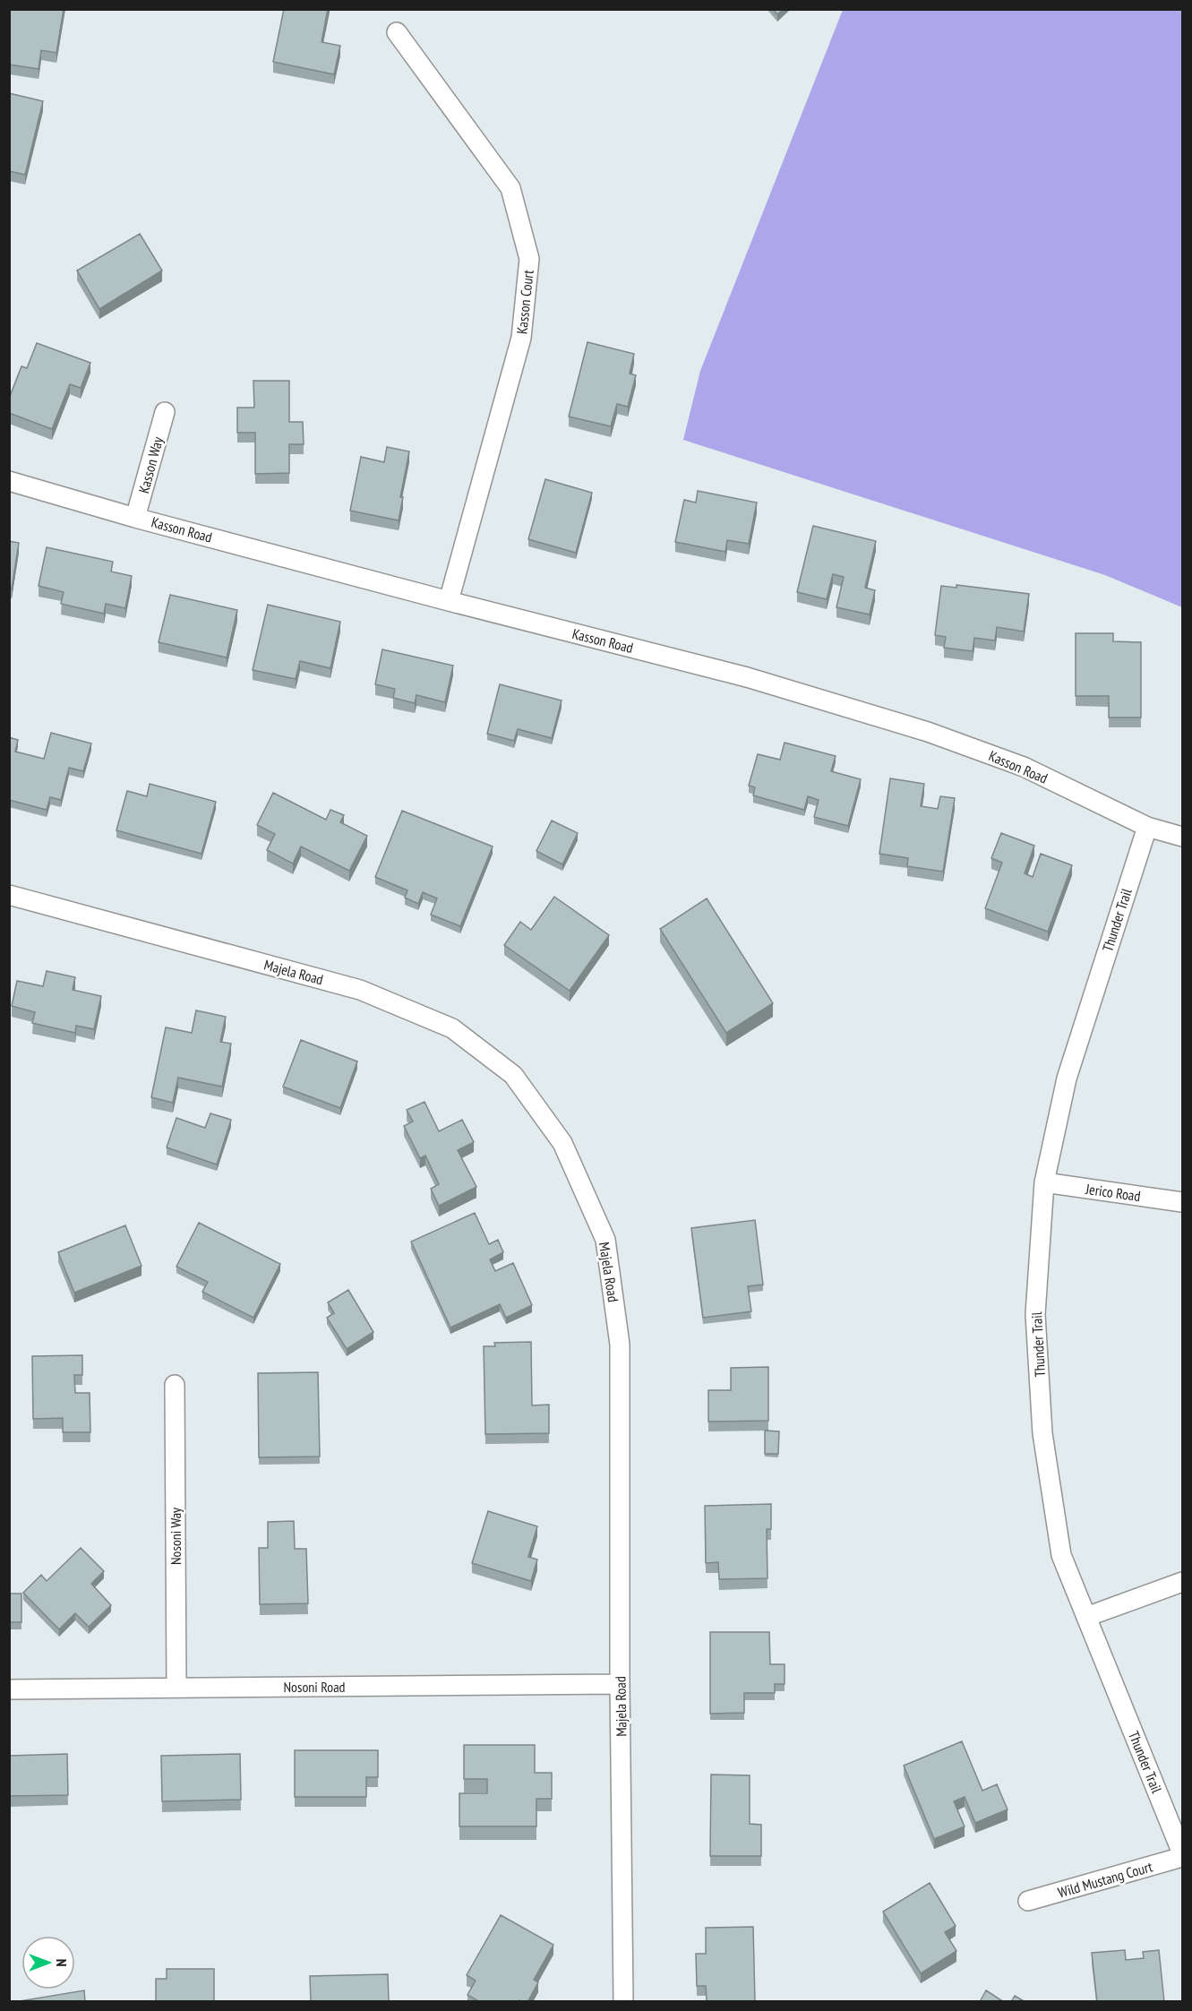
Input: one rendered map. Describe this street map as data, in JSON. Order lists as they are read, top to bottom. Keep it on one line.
{"streets":{"street":["Kasson Court","Kasson Way","Kasson Road","Thunder Trail","Majela Road","Jerico Road","Nosoni Way","Nosoni Road","Wild Mustang Court"]},"crossings":[["Kasson Court","Kasson Road"],["Kasson Way","Kasson Road"],["Kasson Road","Thunder Trail"],["Thunder Trail","Jerico Road"],["Thunder Trail","Wild Mustang Court"],["Majela Road","Nosoni Road"],["Nosoni Way","Nosoni Road"]],"north":"right"}
